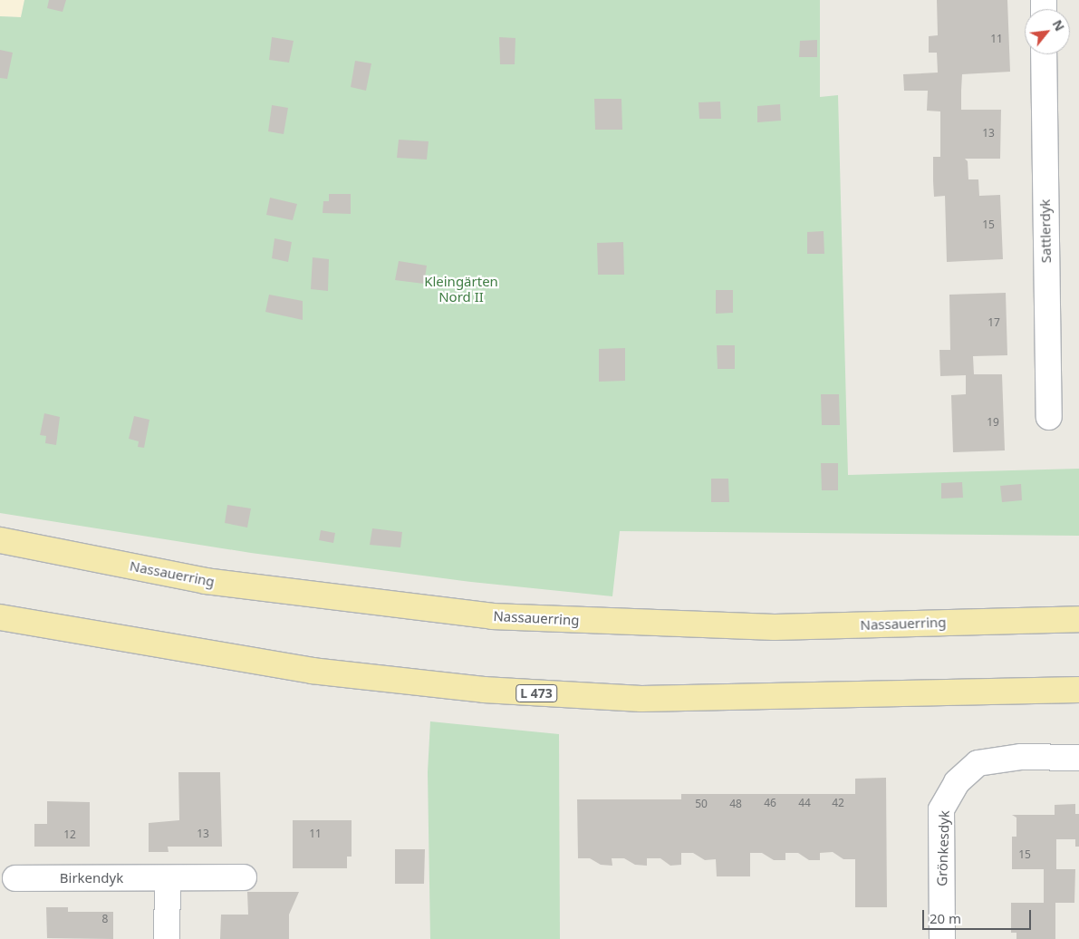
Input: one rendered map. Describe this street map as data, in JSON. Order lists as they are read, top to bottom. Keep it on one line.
{"streets":{"main road":["Nassauerring","L 473"],"street":["Sattlerdyk","Grönkesdyk","Birkendyk"]},"parks":["Kleingärten Nord II"],"house_numbers":["11","13","15","17","19","46","44","42","50","48","13","11","12","15","8"],"scale_bar":"20 m","north":"top right"}
